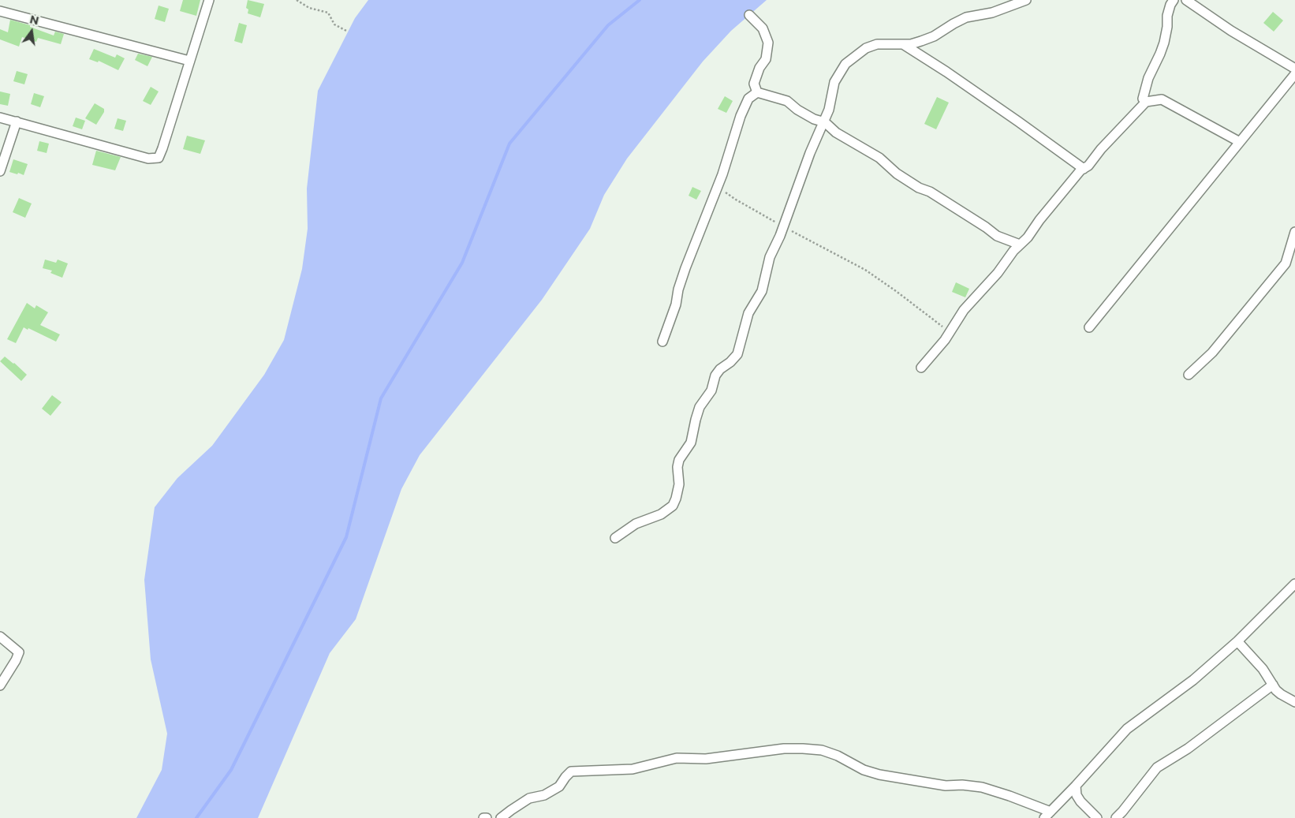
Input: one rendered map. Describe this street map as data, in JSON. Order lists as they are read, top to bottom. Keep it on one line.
{"north":"top"}
